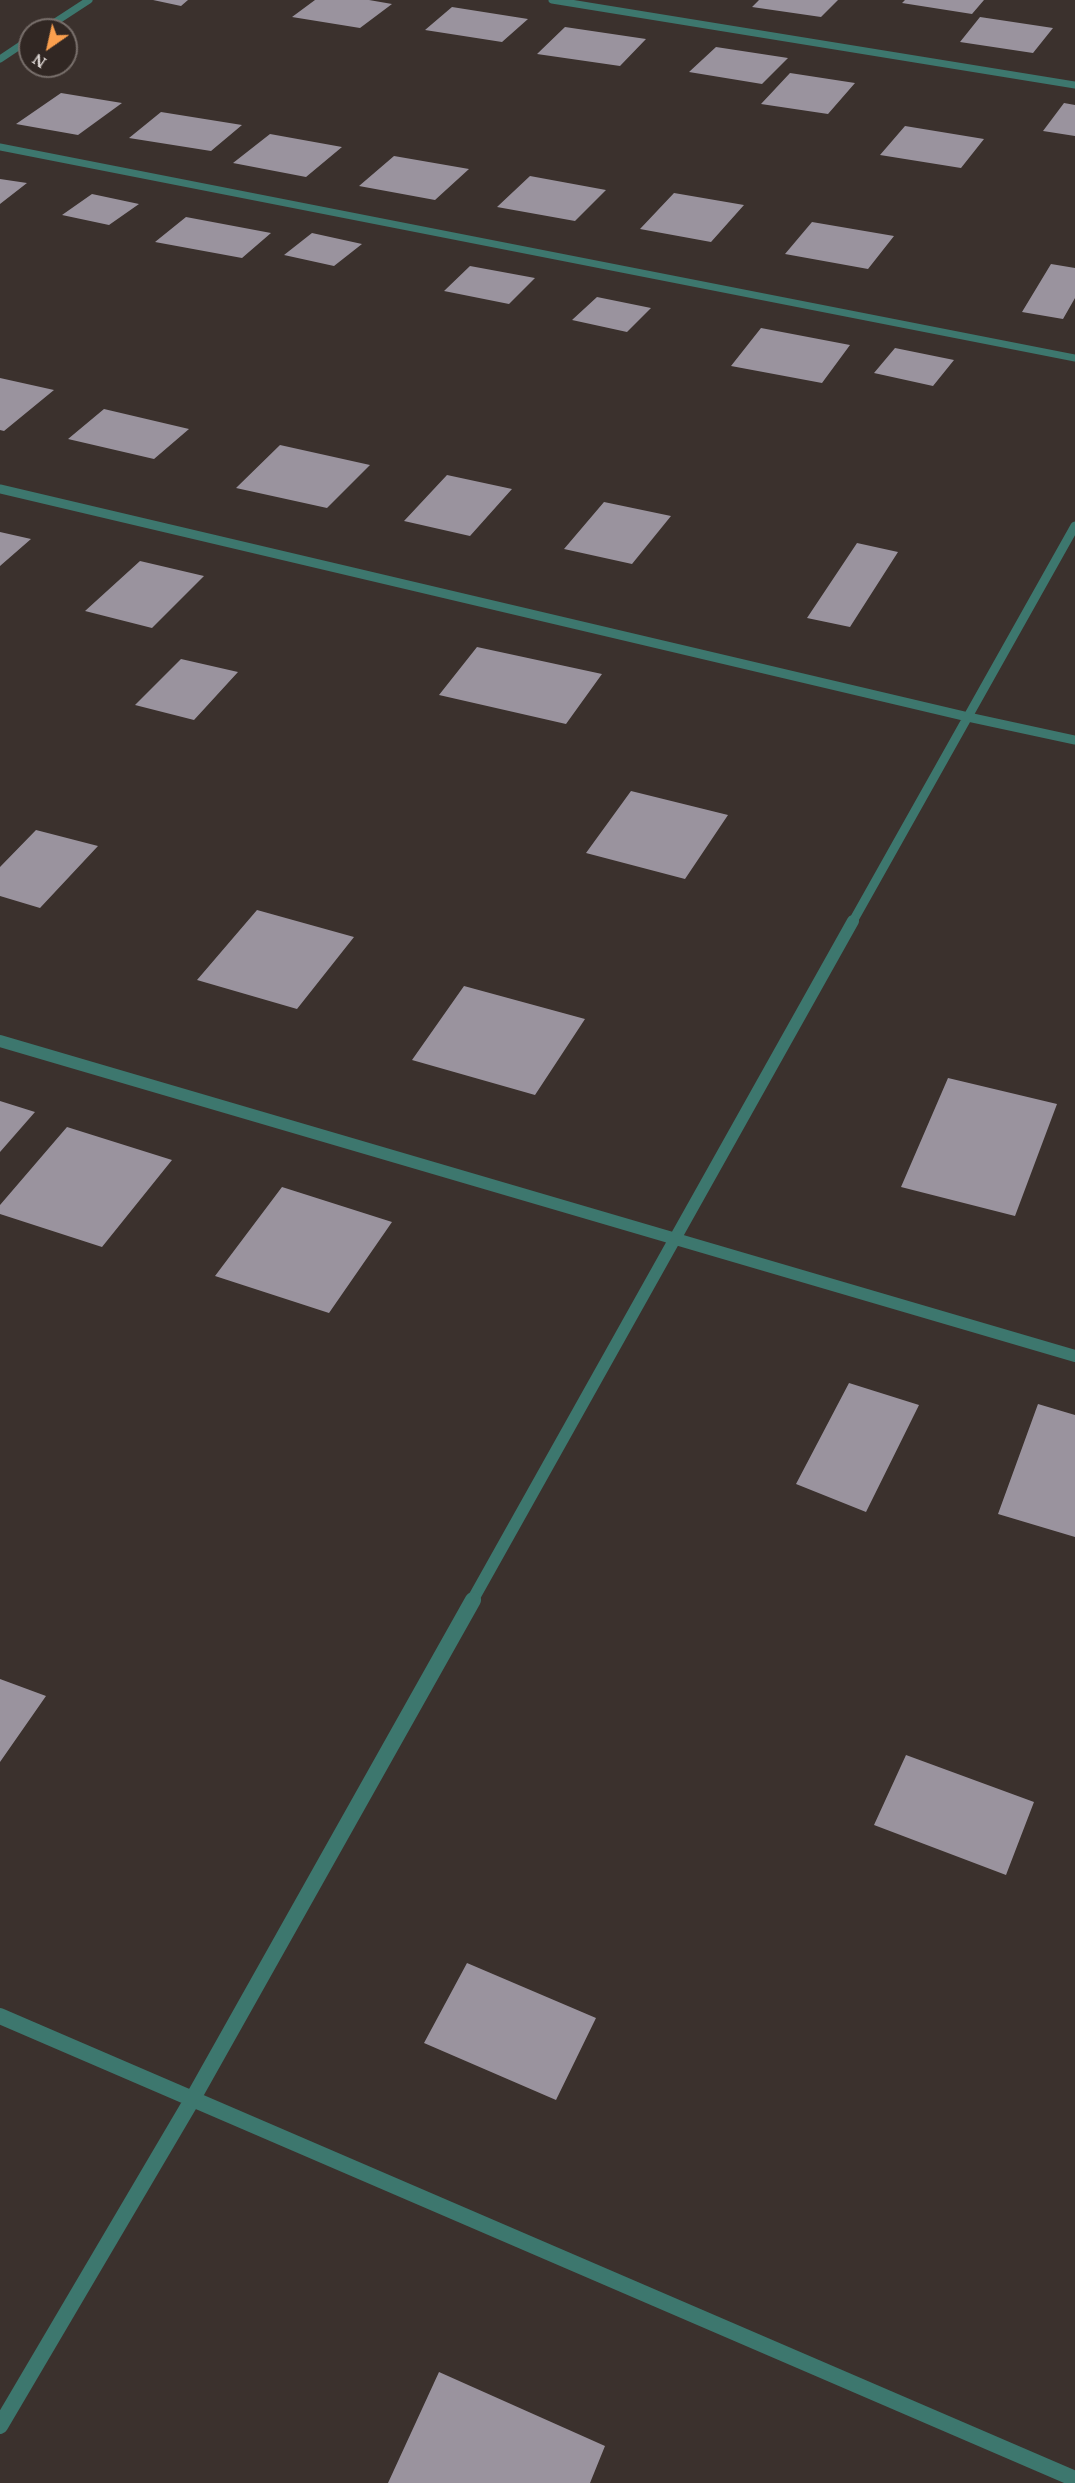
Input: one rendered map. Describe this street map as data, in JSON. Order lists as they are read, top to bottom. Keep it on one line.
{"north":"bottom left"}
